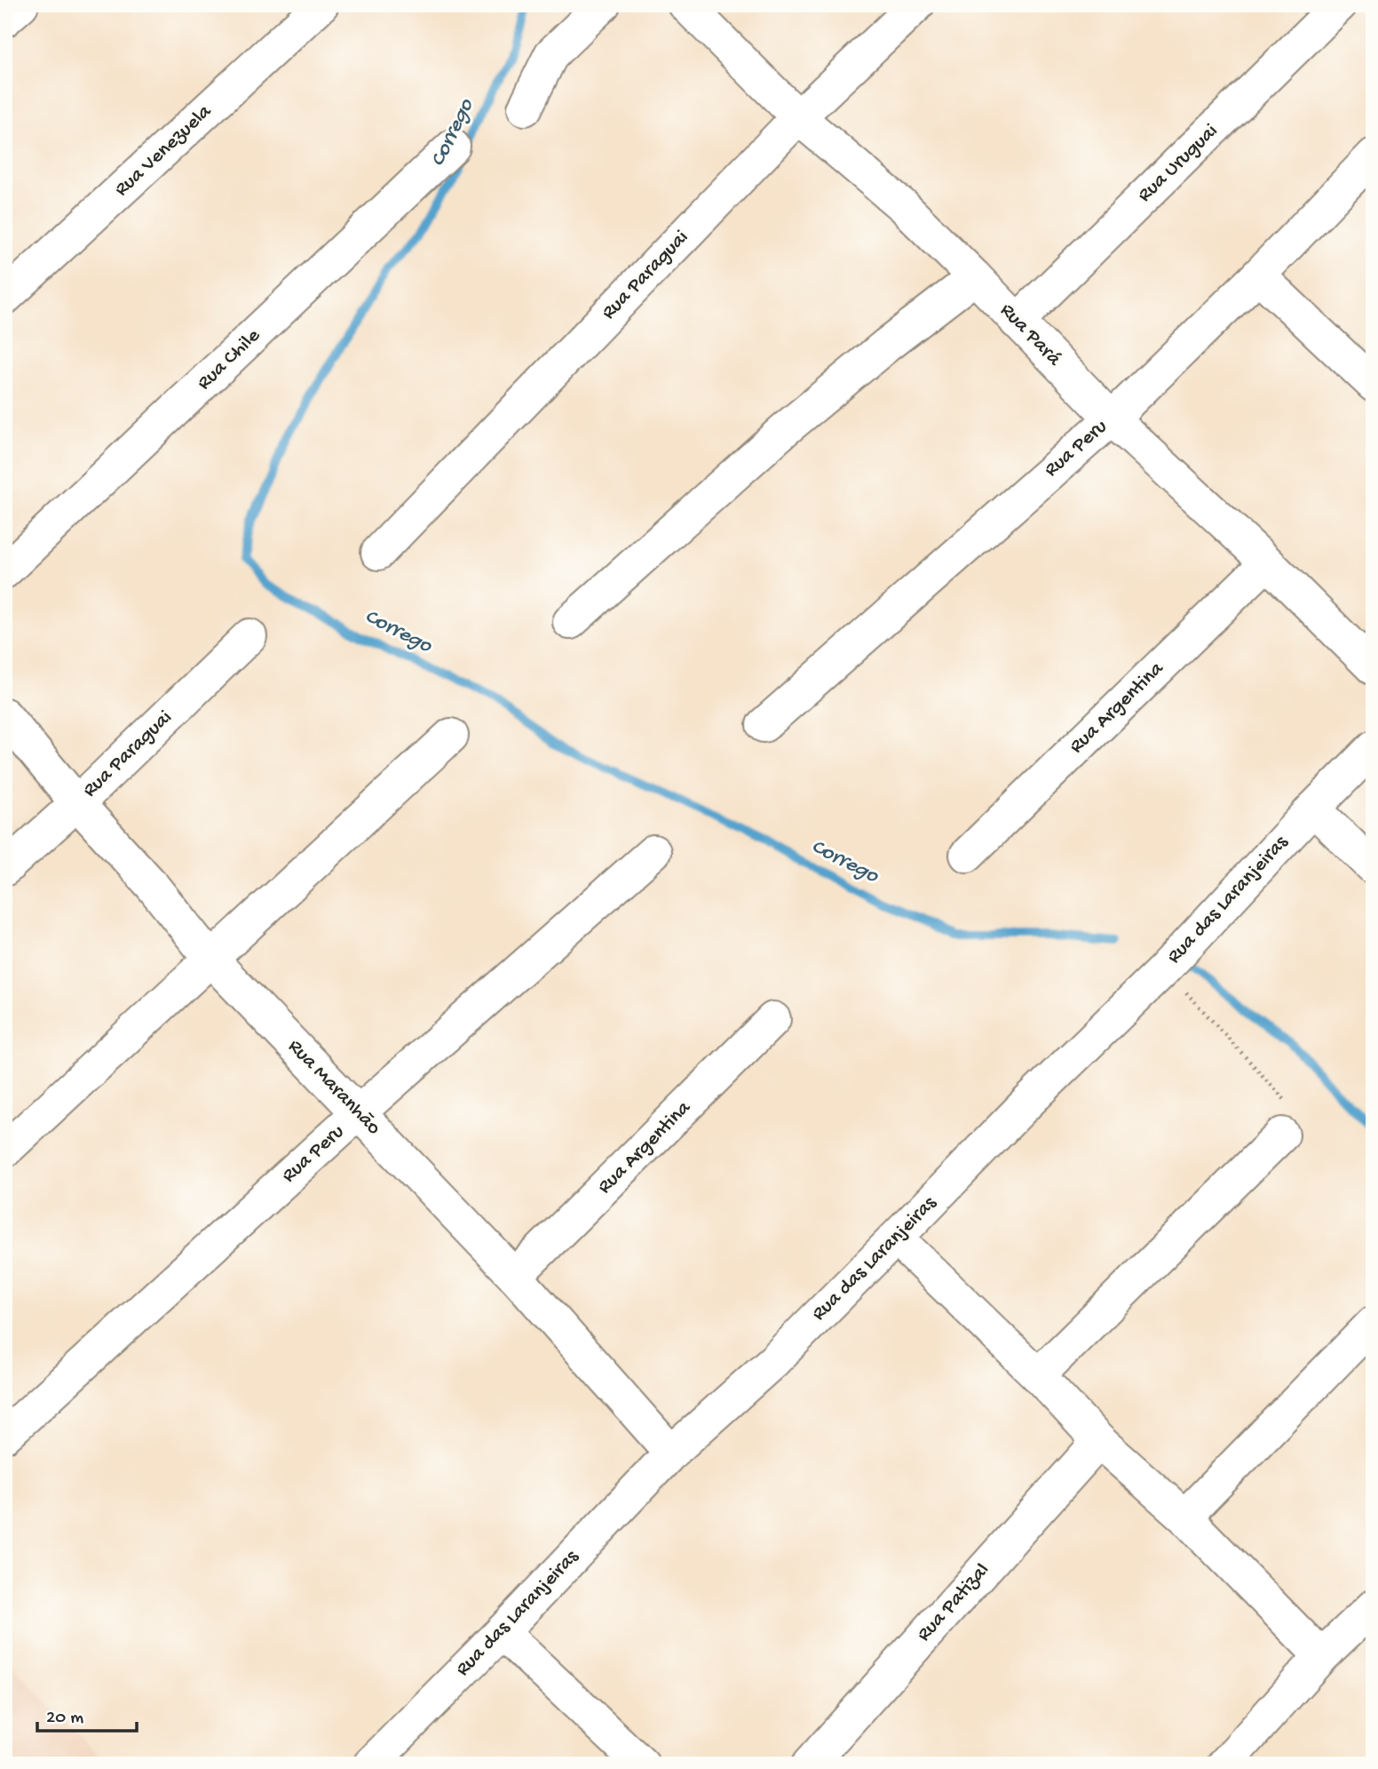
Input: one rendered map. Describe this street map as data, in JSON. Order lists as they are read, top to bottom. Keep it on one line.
{"streets":{"street":["Rua Venezuela","Rua Uruguai","Rua Paraguai","Rua Pará","Rua Chile","Rua Peru","Rua Argentina","Rua das Laranjeiras","Rua Maranhão","Rua Patizal"]},"crossings":[["Rua Uruguai","Rua Pará"],["Rua Paraguai","Rua Pará"],["Rua Paraguai","Rua Maranhão"],["Rua Pará","Rua Peru"],["Rua Pará","Rua Argentina"],["Rua Peru","Rua Maranhão"],["Rua Argentina","Rua Maranhão"],["Rua das Laranjeiras","Rua Maranhão"]],"water":["Corrego"],"scale_bar":"20 m"}
